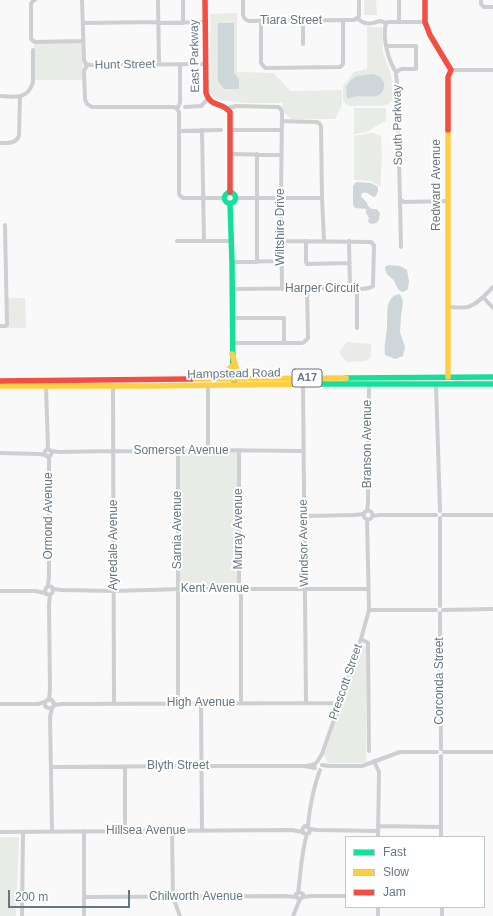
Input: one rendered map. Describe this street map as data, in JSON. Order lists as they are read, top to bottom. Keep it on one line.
{"streets":{"main road":["East Parkway","Redward Avenue","Hampstead Road","A17"],"street":["Tiara Street","Hunt Street","South Parkway","Wiltshire Drive","Harper Circuit","Branson Avenue","Somerset Avenue","Ormond Avenue","Murray Avenue","Sarnia Avenue","Windsor Avenue","Ayredale Avenue","Kent Avenue","Corconda Street","Prescott Street","High Avenue","Blyth Street","Hillsea Avenue","Chilworth Avenue"]},"crossings":[["East Parkway","Hunt Street"],["Redward Avenue","Hampstead Road"],["Wiltshire Drive","Harper Circuit"],["Hampstead Road","Branson Avenue"],["Hampstead Road","Ormond Avenue"],["Hampstead Road","Windsor Avenue"],["Hampstead Road","Ayredale Avenue"],["Hampstead Road","Corconda Street"],["Branson Avenue","Kent Avenue"],["Branson Avenue","Prescott Street"],["Somerset Avenue","Ormond Avenue"],["Somerset Avenue","Murray Avenue"],["Somerset Avenue","Sarnia Avenue"],["Somerset Avenue","Windsor Avenue"],["Somerset Avenue","Ayredale Avenue"],["Ormond Avenue","Kent Avenue"],["Ormond Avenue","High Avenue"],["Ormond Avenue","Blyth Street"],["Ormond Avenue","Hillsea Avenue"],["Murray Avenue","Kent Avenue"],["Murray Avenue","High Avenue"],["Sarnia Avenue","Kent Avenue"],["Sarnia Avenue","High Avenue"],["Windsor Avenue","Kent Avenue"],["Windsor Avenue","High Avenue"],["Ayredale Avenue","Kent Avenue"],["Ayredale Avenue","High Avenue"],["Corconda Street","Blyth Street"],["Corconda Street","Hillsea Avenue"],["Prescott Street","High Avenue"],["Prescott Street","Blyth Street"],["Prescott Street","Hillsea Avenue"],["Prescott Street","Chilworth Avenue"]],"legend":["Fast","Slow","Jam"],"scale_bar":"200 m"}
